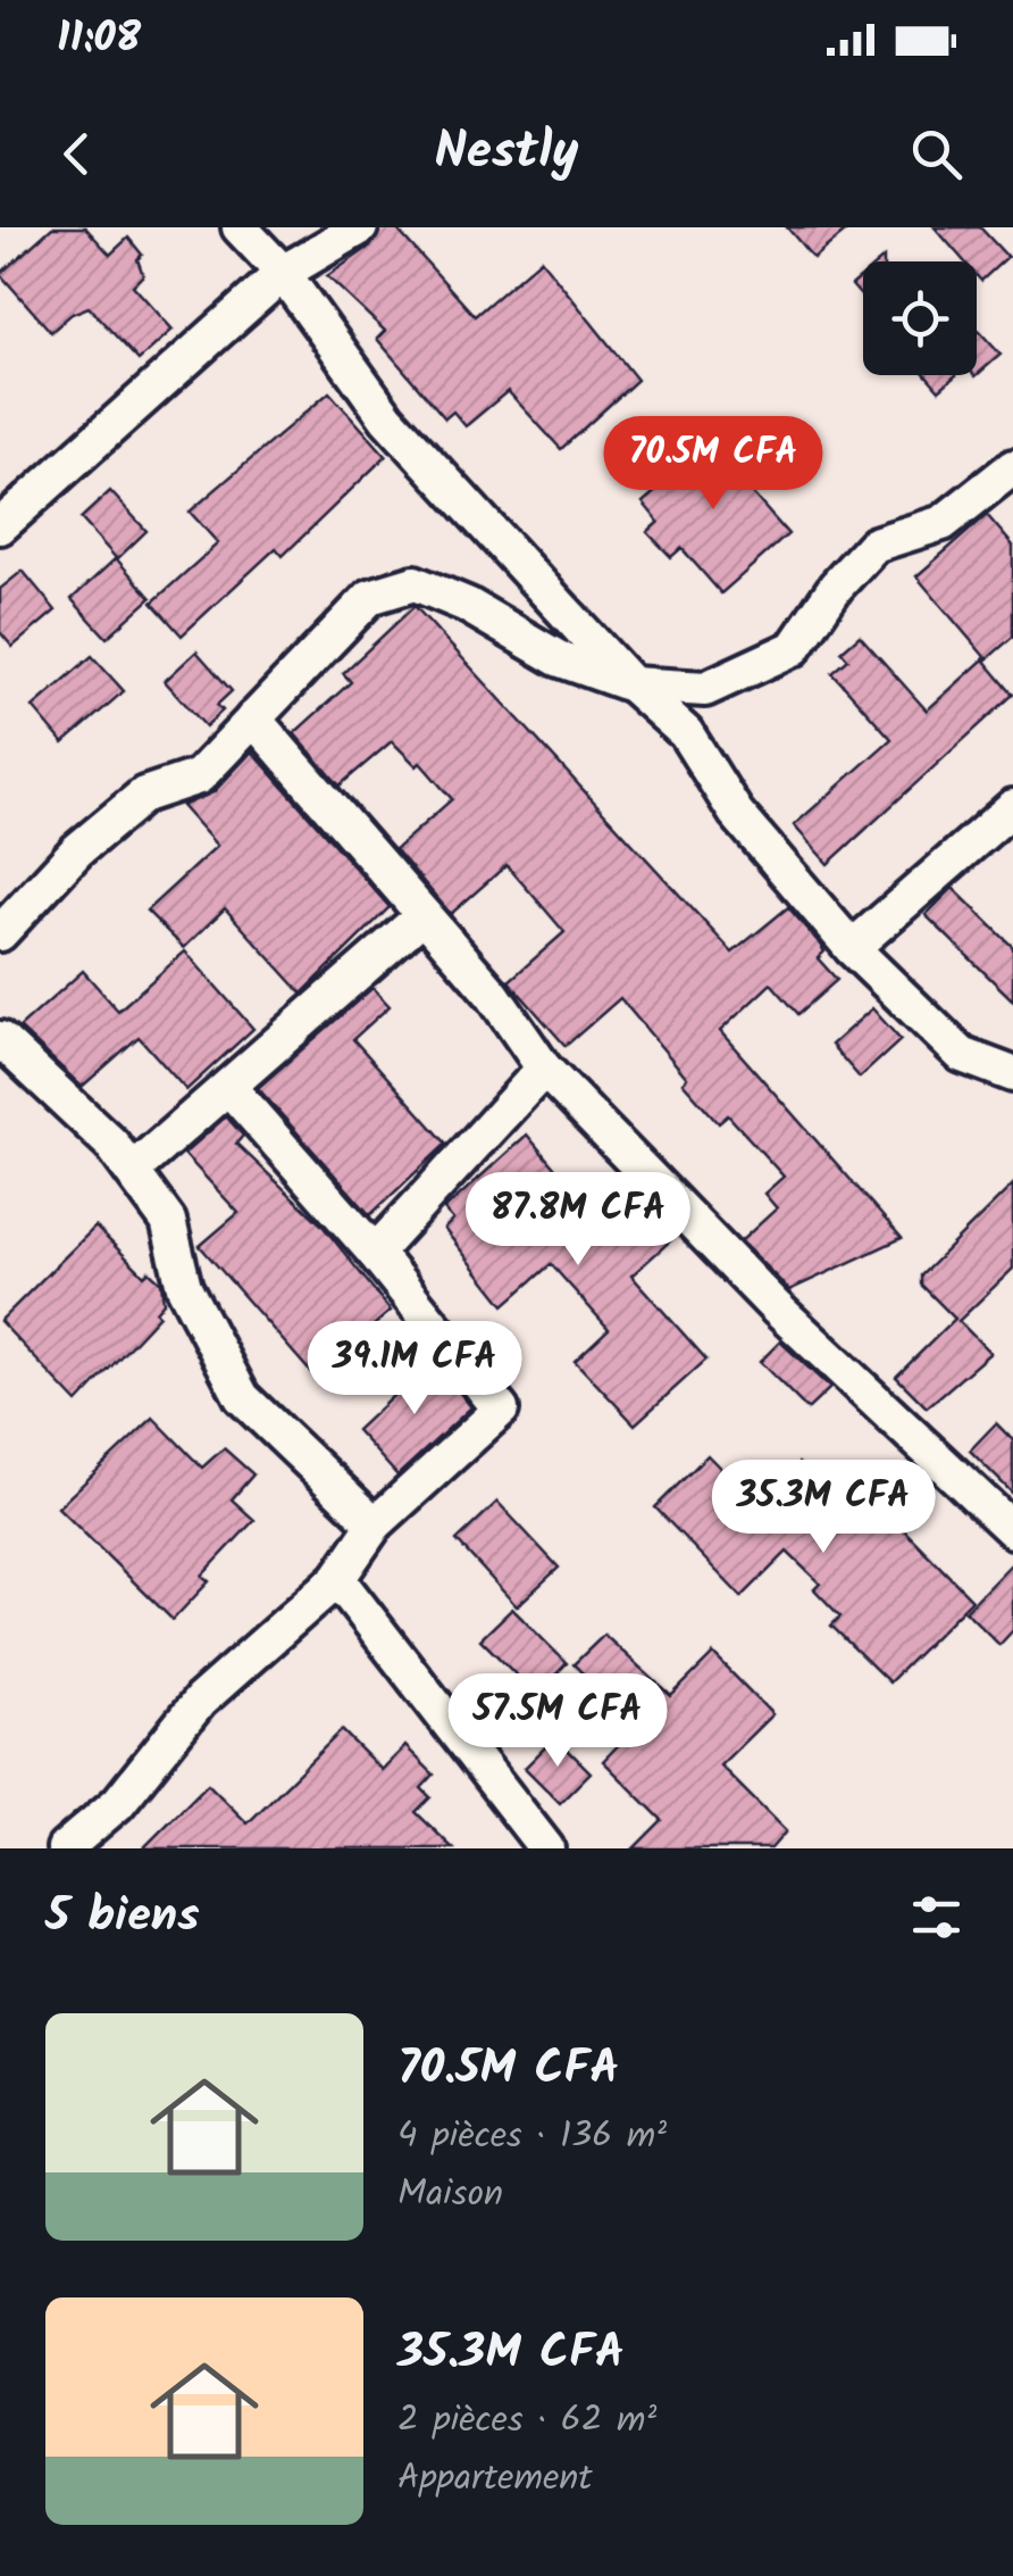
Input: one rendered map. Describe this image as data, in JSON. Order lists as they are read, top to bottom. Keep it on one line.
{"page":{"status":"11:08","header":"Nestly","price":["70.5M CFA","87.8M CFA","39.1M CFA","35.3M CFA","57.5M CFA"],"heading":"5 biens","list":[{"name":"70.5M CFA","note":"4 pièces · 136 m² · Maison"},{"name":"35.3M CFA","note":"2 pièces · 62 m² · Appartement"}]}}
